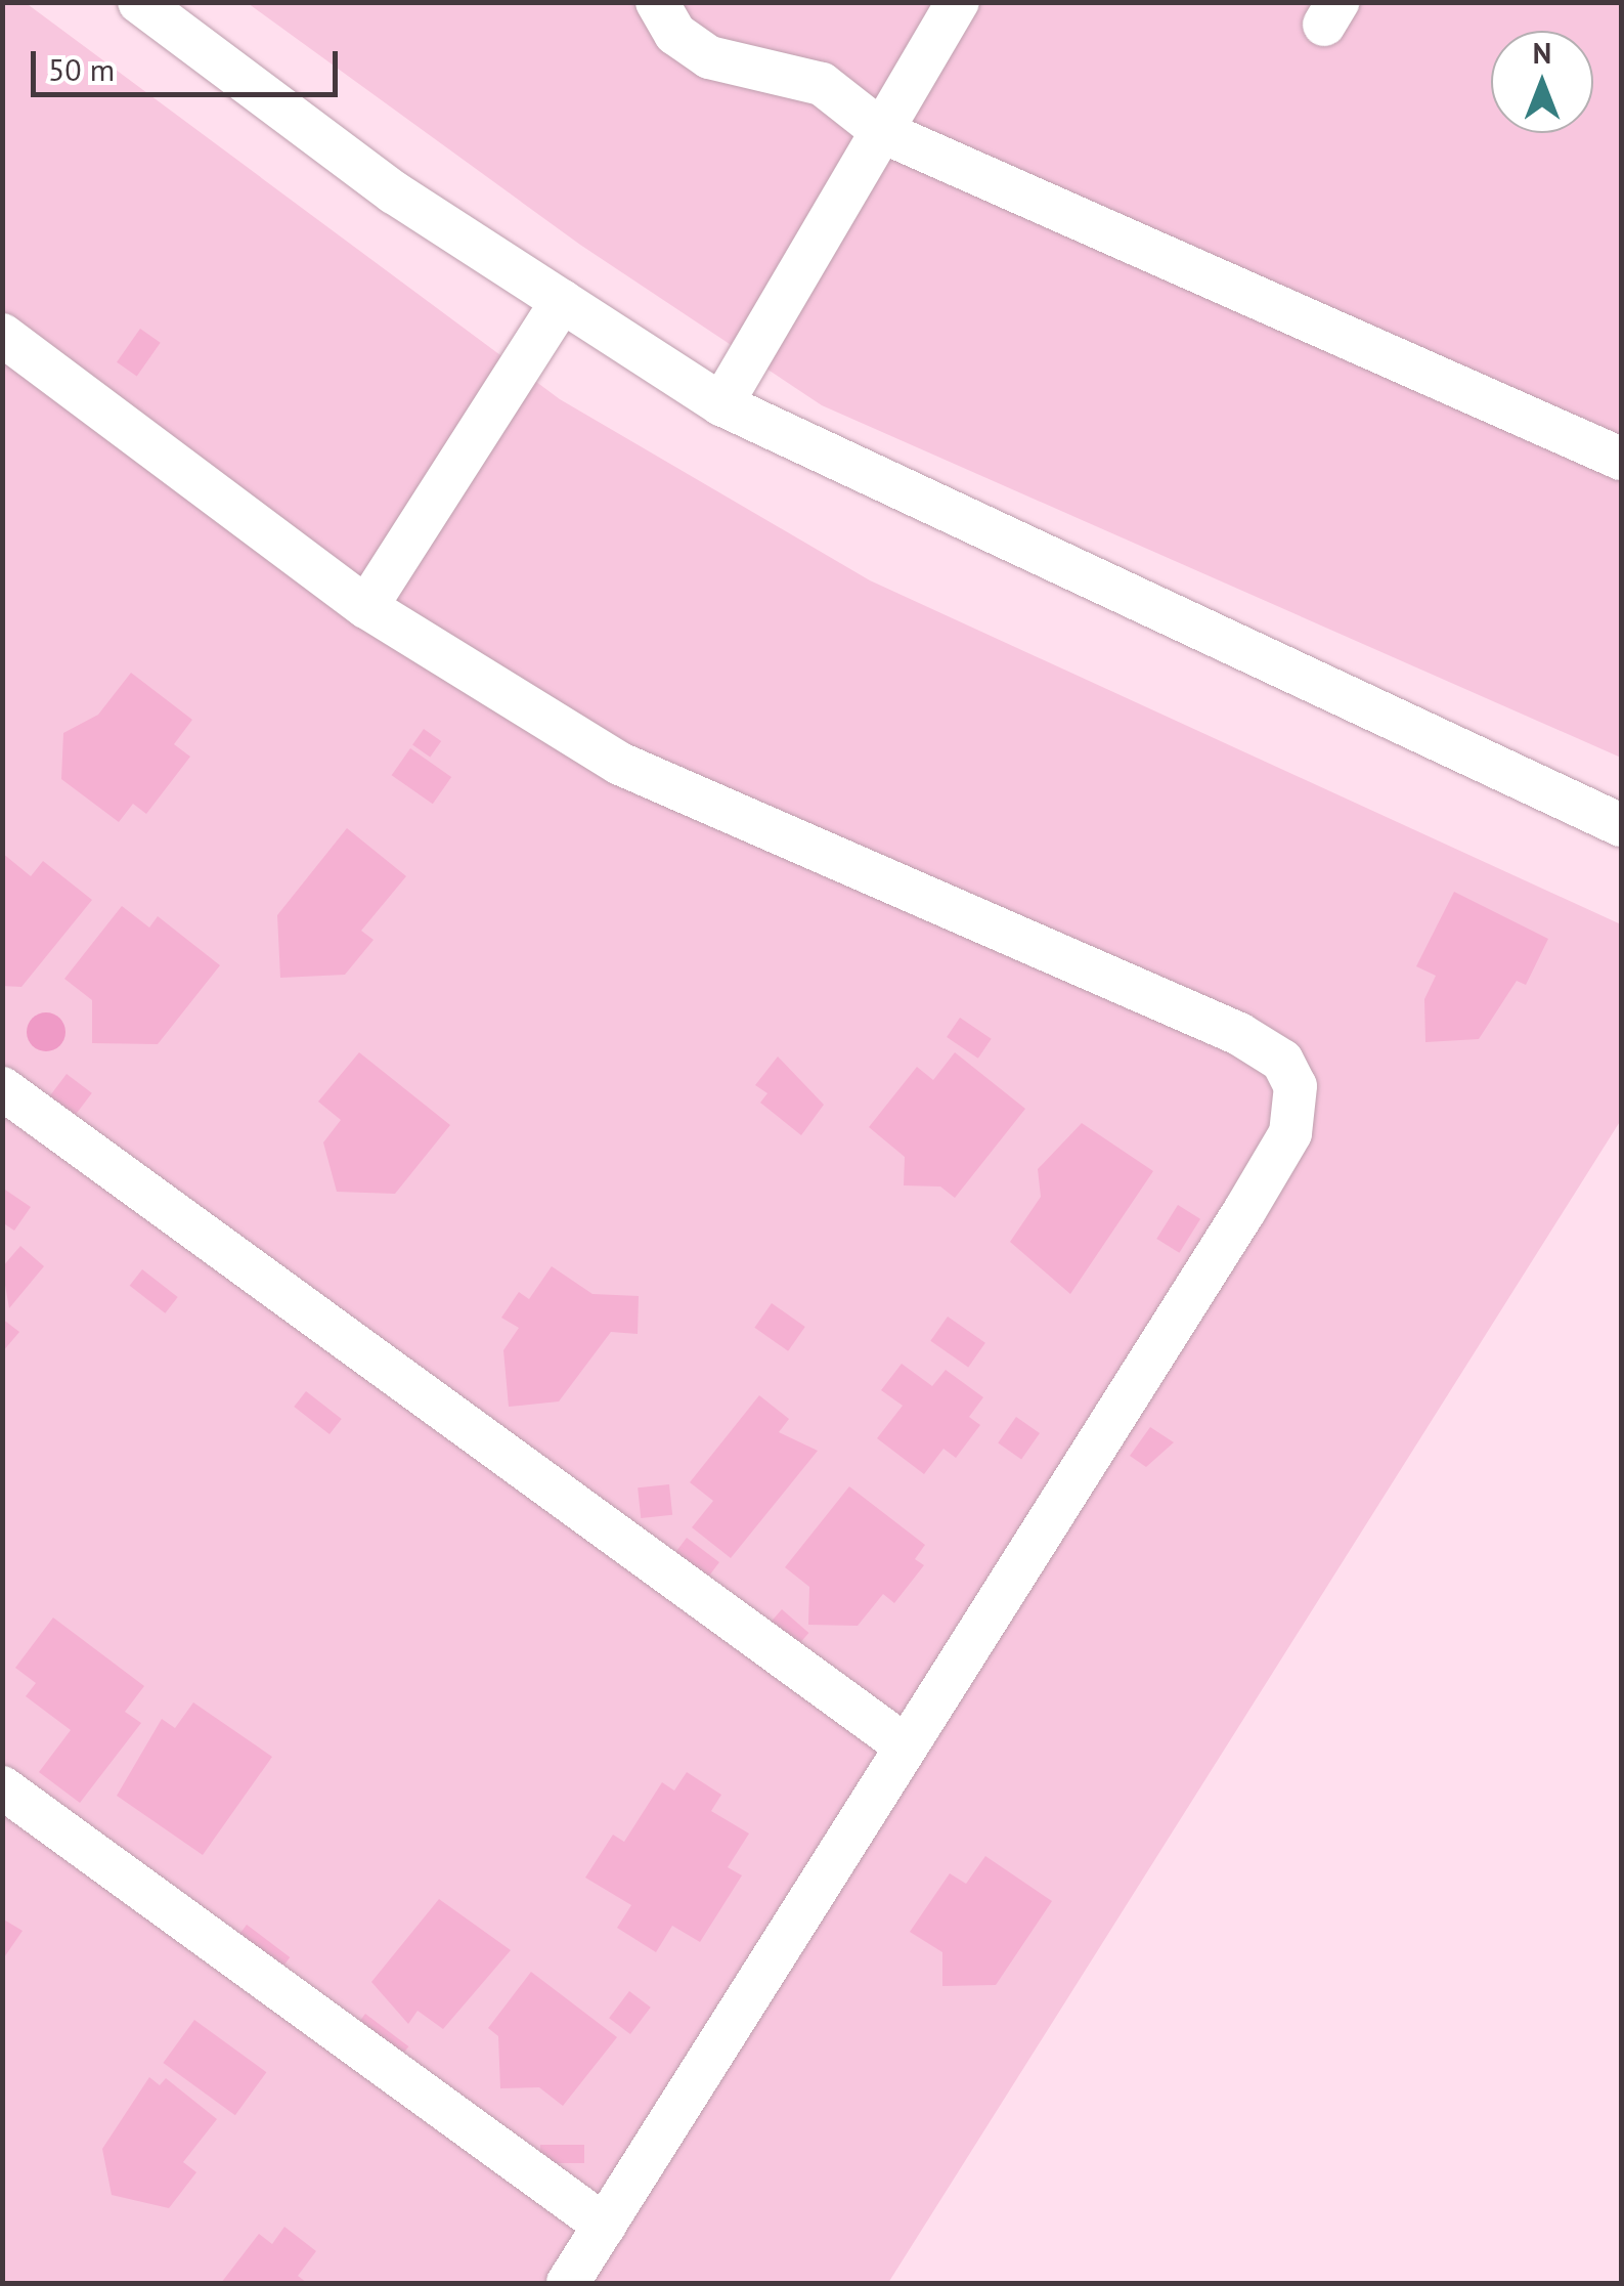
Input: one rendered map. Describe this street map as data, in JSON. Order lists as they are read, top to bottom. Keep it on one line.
{"scale_bar":"50 m","north":"top"}
